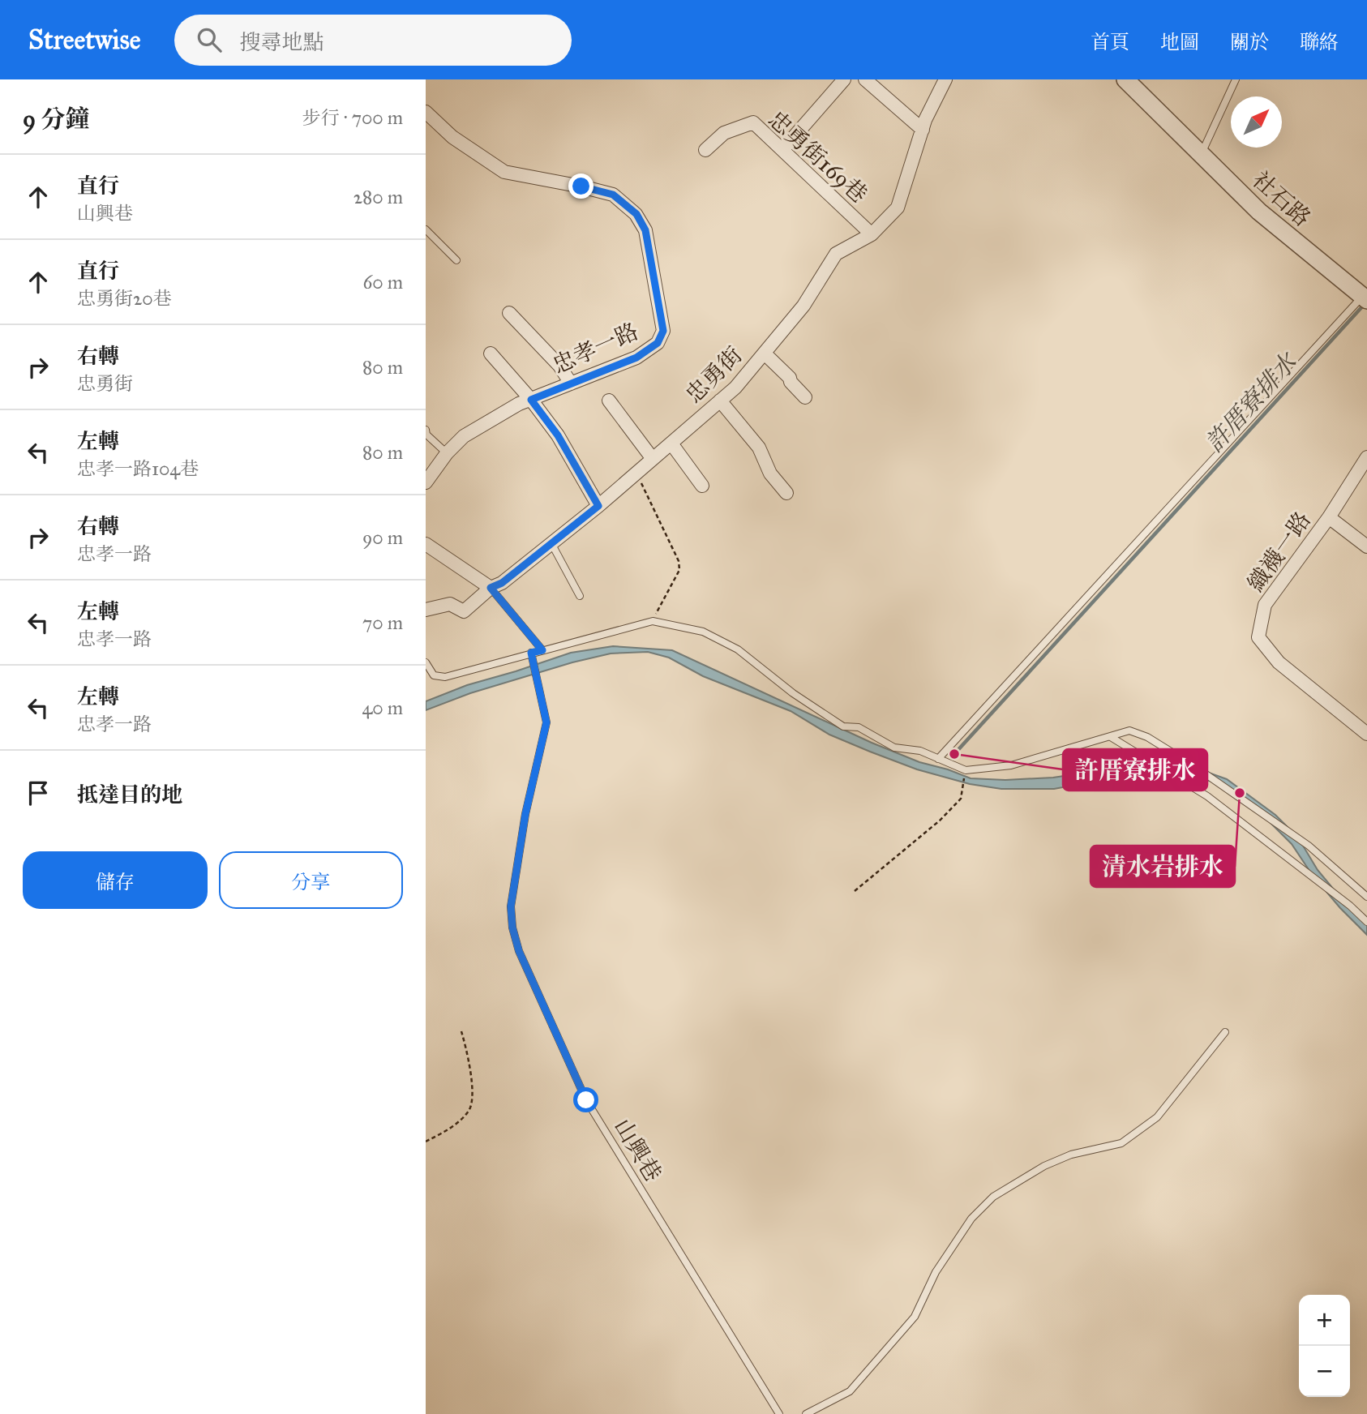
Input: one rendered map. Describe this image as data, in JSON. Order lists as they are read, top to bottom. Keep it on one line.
{"streets":{"street":["忠勇街169巷","社石路","忠孝一路","忠勇街","織襪一路"],"lane":["山興巷"]},"crossings":[["忠勇街169巷","忠勇街"]],"water":["許厝寮排水"],"places":["許厝寮排水","清水岩排水"],"north":"top right","page":{"header":"Streetwise","search":"搜尋地點","nav":["首頁","地圖","關於","聯絡"],"heading":["9 分鐘","步行 · 700 m"],"list":[["直行","山興巷","280 m"],["直行","忠勇街20巷","60 m"],["右轉","忠勇街","80 m"],["左轉","忠孝一路104巷","80 m"],["右轉","忠孝一路","90 m"],["左轉","忠孝一路","70 m"],["左轉","忠孝一路","40 m"],"抵達目的地"],"buttons":["儲存","分享"],"map_buttons":["+","−"]}}
